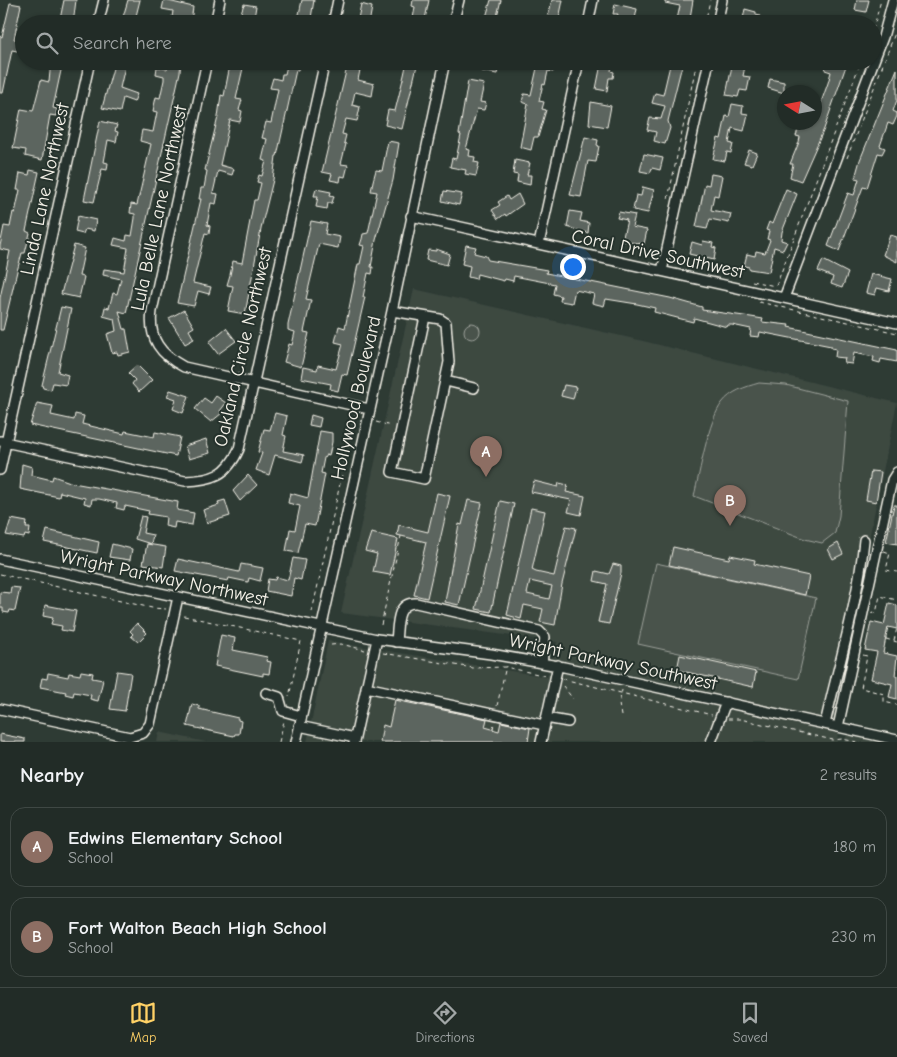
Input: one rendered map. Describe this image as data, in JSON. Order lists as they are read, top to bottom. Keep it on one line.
{"streets":{"street":["Linda Lane Northwest","Lula Belle Lane Northwest","Coral Drive Southwest","Oakland Circle Northwest","Hollywood Boulevard","Wright Parkway Northwest","Wright Parkway Southwest"]},"crossings":[["Linda Lane Northwest","Oakland Circle Northwest"],["Lula Belle Lane Northwest","Oakland Circle Northwest"],["Lula Belle Lane Northwest","Hollywood Boulevard"],["Coral Drive Southwest","Hollywood Boulevard"],["Hollywood Boulevard","Wright Parkway Northwest"],["Hollywood Boulevard","Wright Parkway Southwest"],["Wright Parkway Northwest","Wright Parkway Southwest"]],"north":"left","page":{"search":"Search here","pins":["A","B"],"heading":["Nearby","2 results"],"list":[{"mark":"A","name":"Edwins Elementary School","note":"School","value":"180 m"},{"mark":"B","name":"Fort Walton Beach High School","note":"School","value":"230 m"}],"nav":["Map","Directions","Saved"]}}
